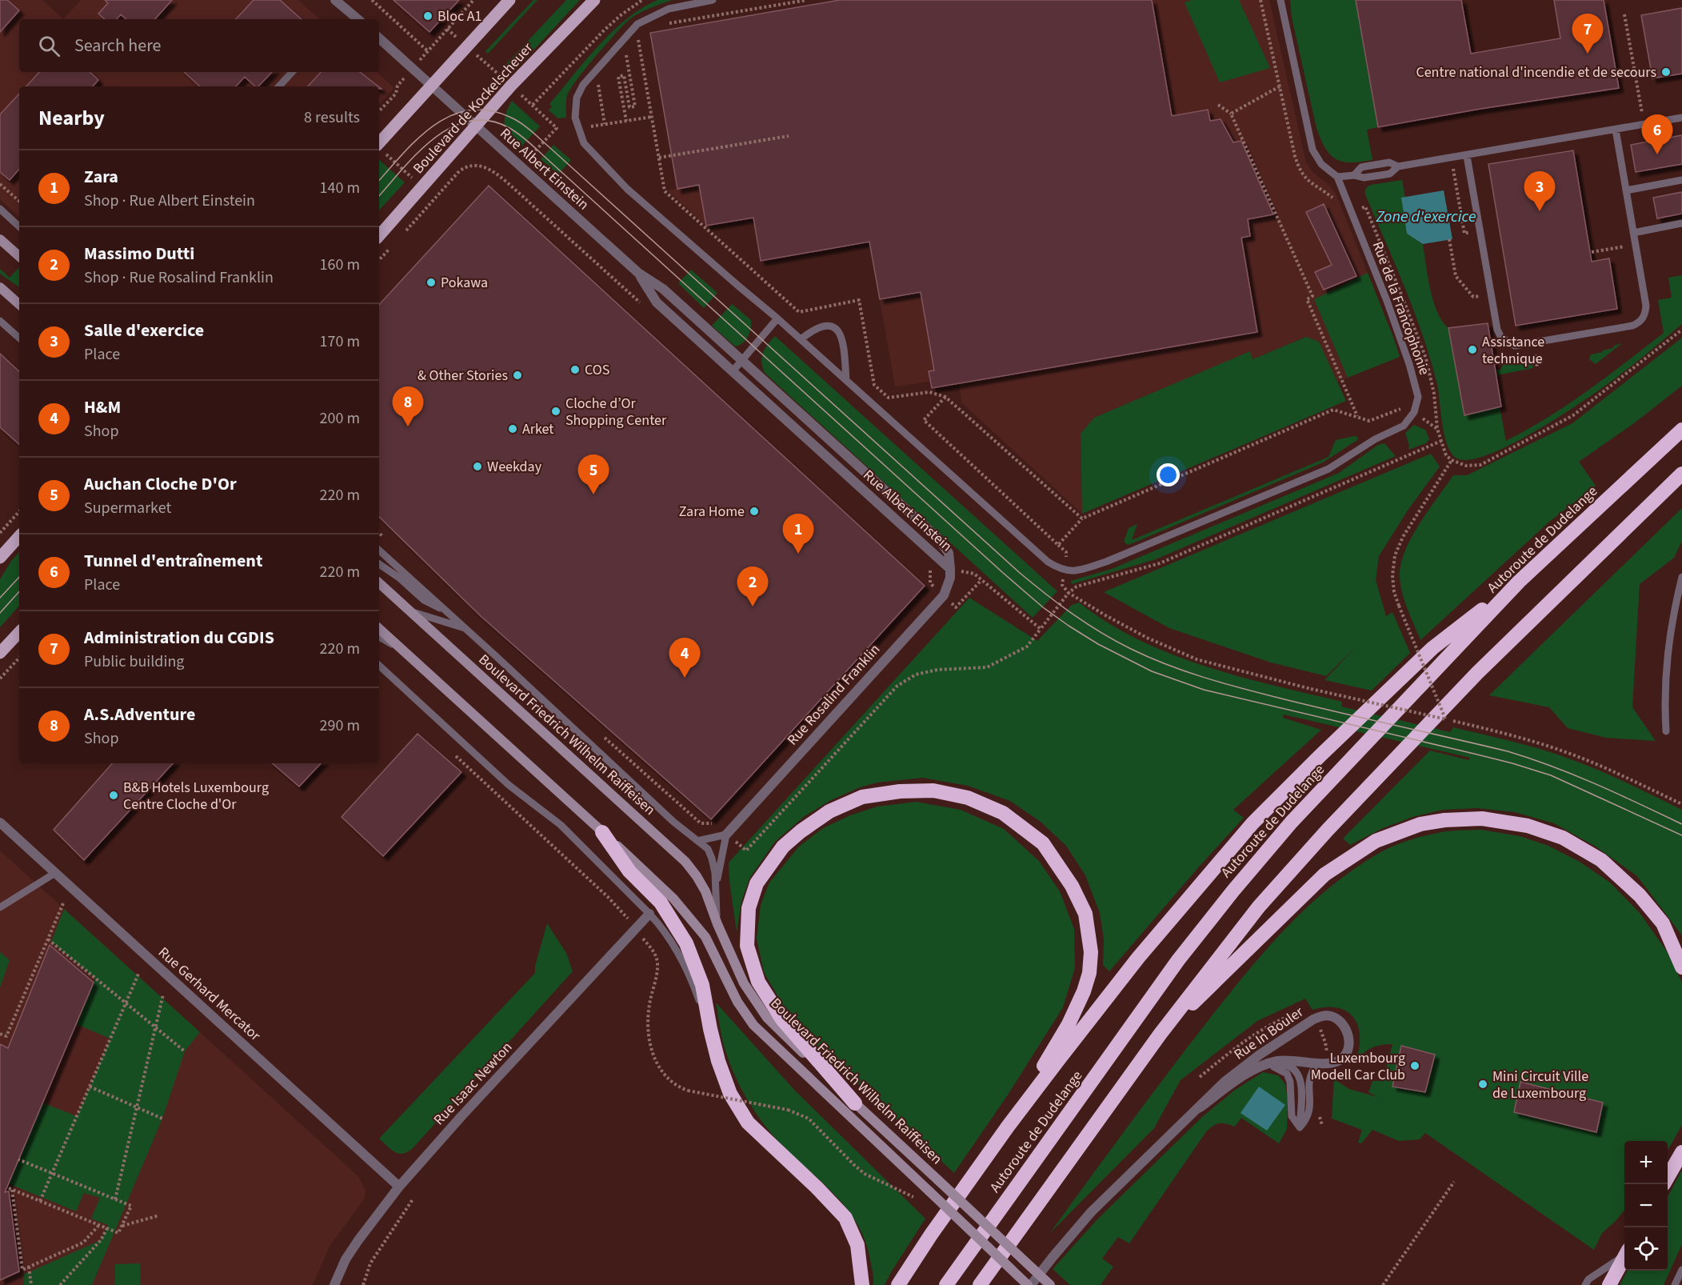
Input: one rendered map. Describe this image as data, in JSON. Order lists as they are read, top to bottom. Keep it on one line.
{"streets":{"highway":["Autoroute de Dudelange"],"main road":["Boulevard de Kockelscheuer","Boulevard Friedrich Wilhelm Raiffeisen"],"street":["Rue Albert Einstein","Rue Rosalind Franklin","Rue Gerhard Mercator","Rue In Bouler","Rue Isaac Newton"],"lane":["Rue de la Francophonie"]},"crossings":[["Boulevard de Kockelscheuer","Rue Albert Einstein"],["Rue Albert Einstein","Rue Rosalind Franklin"],["Rue Gerhard Mercator","Rue Isaac Newton"]],"water":["Zone d'exercice"],"places":["Bloc A1","Centre national d'incendie et de secours","Pokawa","Assistance technique","COS","& Other Stories","Cloche d’Or Shopping Center","Arket","Weekday","Zara Home","B&B Hotels Luxembourg Centre Cloche d'Or","Luxembourg Modell Car Club","Mini Circuit Ville de Luxembourg"],"page":{"pins":["7","6","3","8","5","1","2","4"],"search":"Search here","heading":["Nearby","8 results"],"list":[{"mark":"1","name":"Zara","note":"Shop · Rue Albert Einstein","value":"140 m"},{"mark":"2","name":"Massimo Dutti","note":"Shop · Rue Rosalind Franklin","value":"160 m"},{"mark":"3","name":"Salle d'exercice","note":"Place","value":"170 m"},{"mark":"4","name":"H&M","note":"Shop","value":"200 m"},{"mark":"5","name":"Auchan Cloche D'Or","note":"Supermarket","value":"220 m"},{"mark":"6","name":"Tunnel d'entraînement","note":"Place","value":"220 m"},{"mark":"7","name":"Administration du CGDIS","note":"Public building","value":"220 m"},{"mark":"8","name":"A.S.Adventure","note":"Shop","value":"290 m"}],"map_buttons":["+","−"]}}
